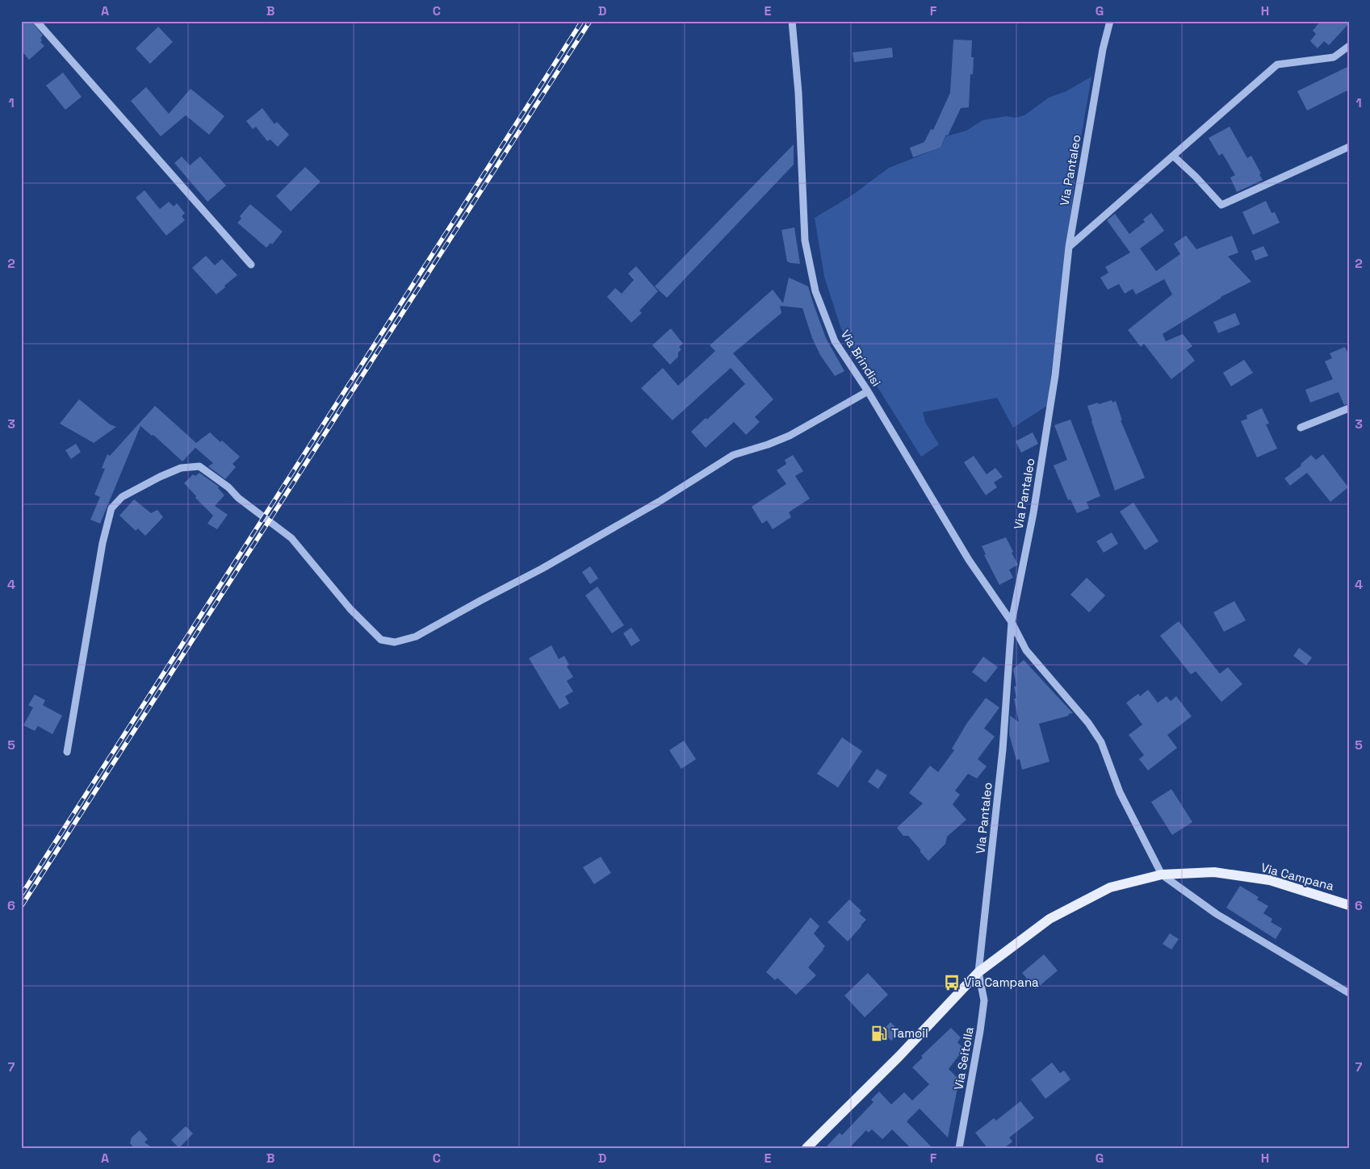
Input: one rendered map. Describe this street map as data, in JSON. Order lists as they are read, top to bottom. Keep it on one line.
{"streets":{"main road":["Via Campana"],"street":["Via Pantaleo","Via Brindisi","Via Seitolla"]},"crossings":[["Via Pantaleo","Via Brindisi"],["Via Pantaleo","Via Campana"],["Via Pantaleo","Via Seitolla"],["Via Brindisi","Via Campana"],["Via Campana","Via Seitolla"]],"places":{"bus stop":["Via Campana"],"fuel station":["Tamoil"]},"grid":{"columns":["A","B","C","D","E","F","G","H"],"rows":["1","2","3","4","5","6","7"]}}
